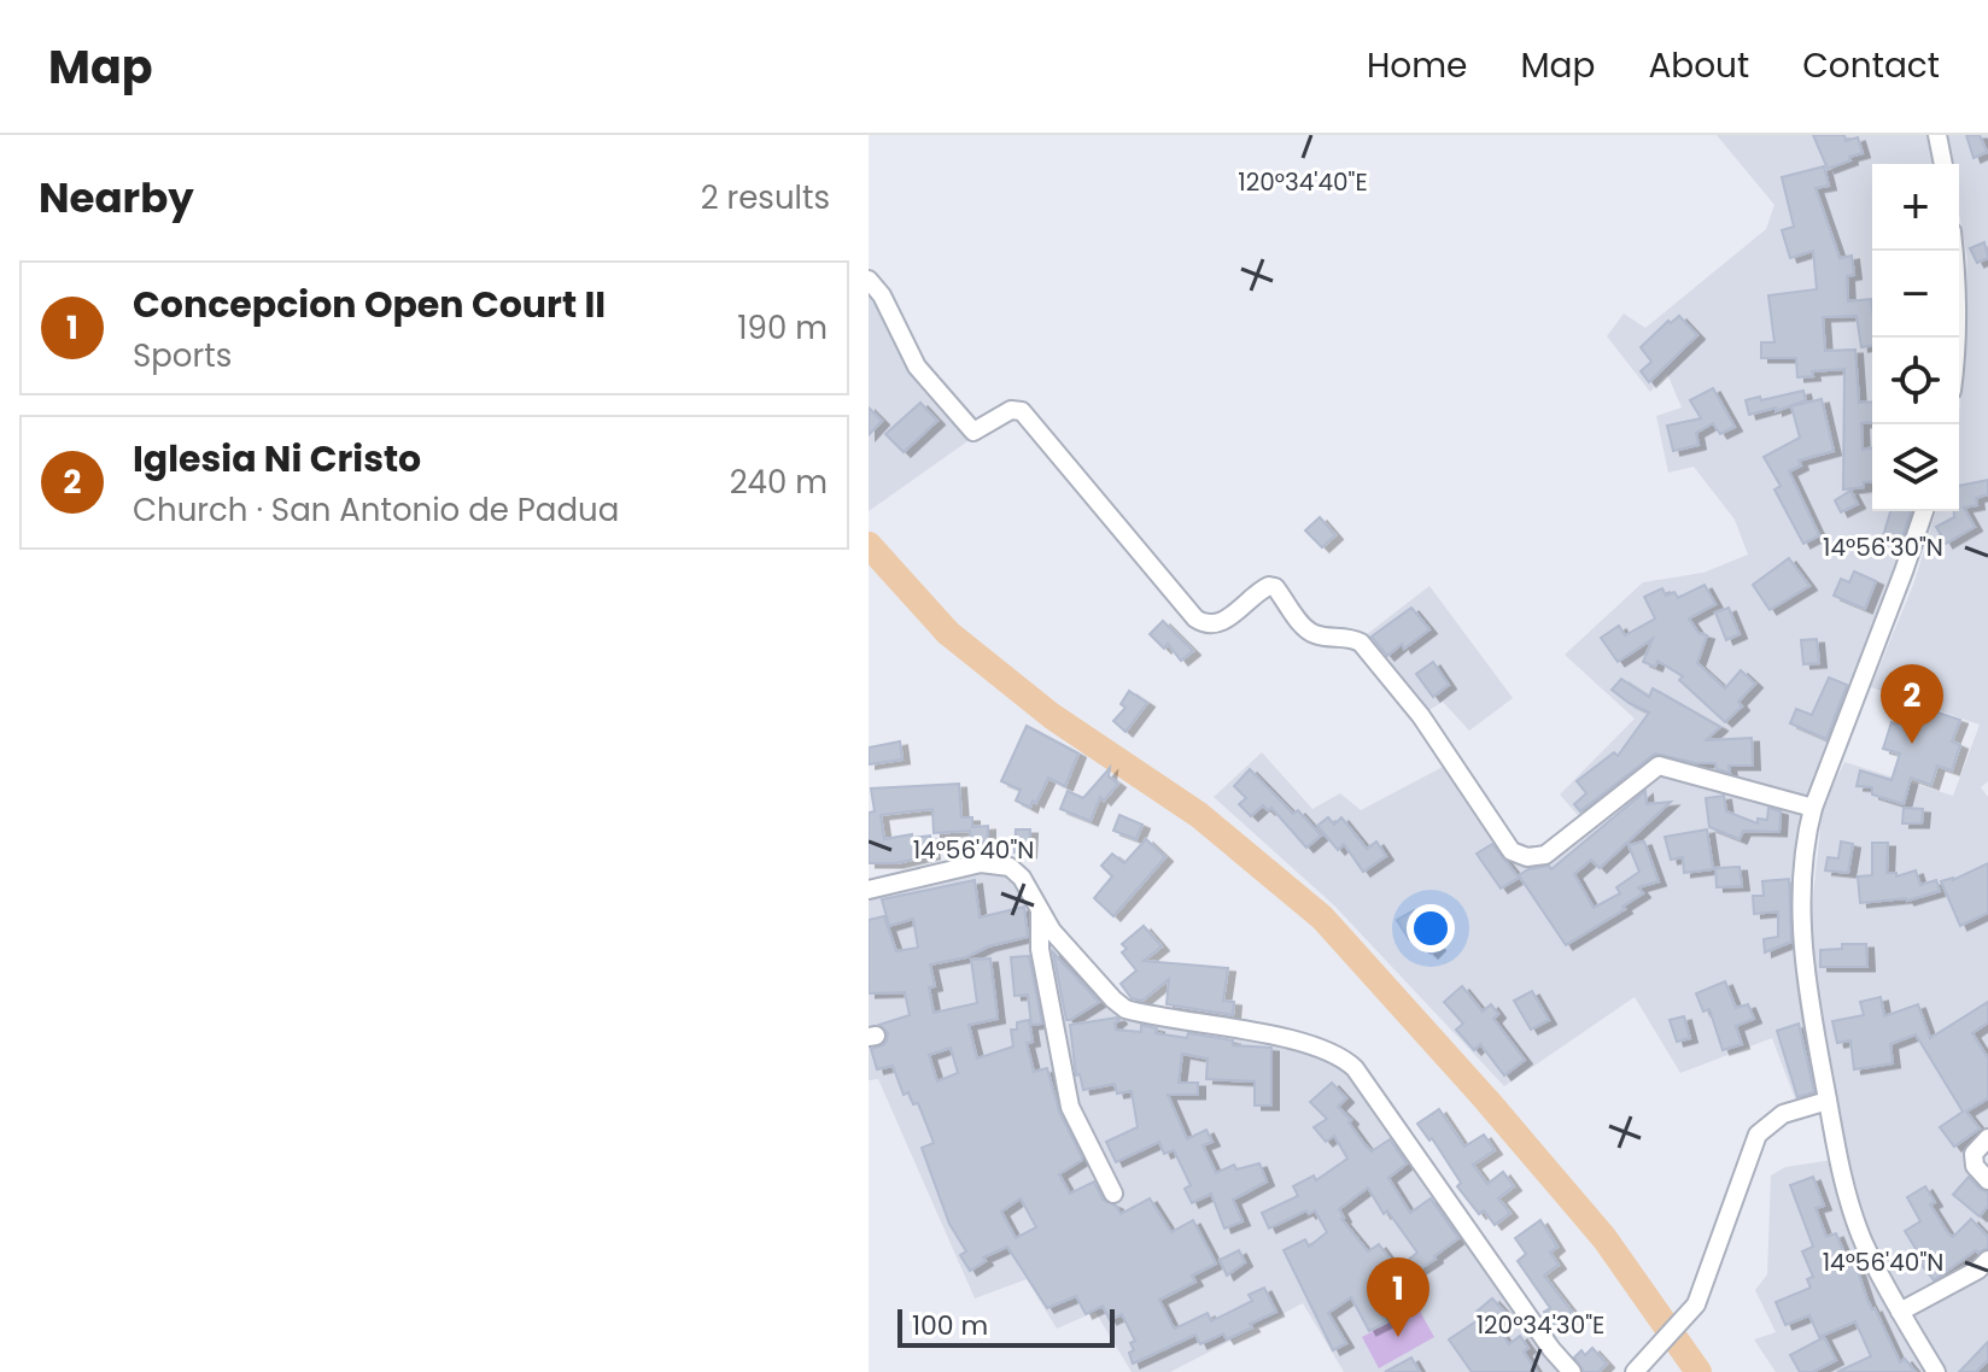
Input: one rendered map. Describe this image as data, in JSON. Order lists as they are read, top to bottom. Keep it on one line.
{"scale_bar":"100 m","page":{"header":"Map","nav":["Home","Map","About","Contact"],"heading":["Nearby","2 results"],"map_buttons":["+","−"],"list":[{"mark":"1","name":"Concepcion Open Court II","note":"Sports","value":"190 m"},{"mark":"2","name":"Iglesia Ni Cristo","note":"Church · San Antonio de Padua","value":"240 m"}],"pins":["2","1"],"scale":"100 m"},"coordinates":["120°34'40\"E","14°56'30\"N","14°56'40\"N","120°34'30\"E"]}
